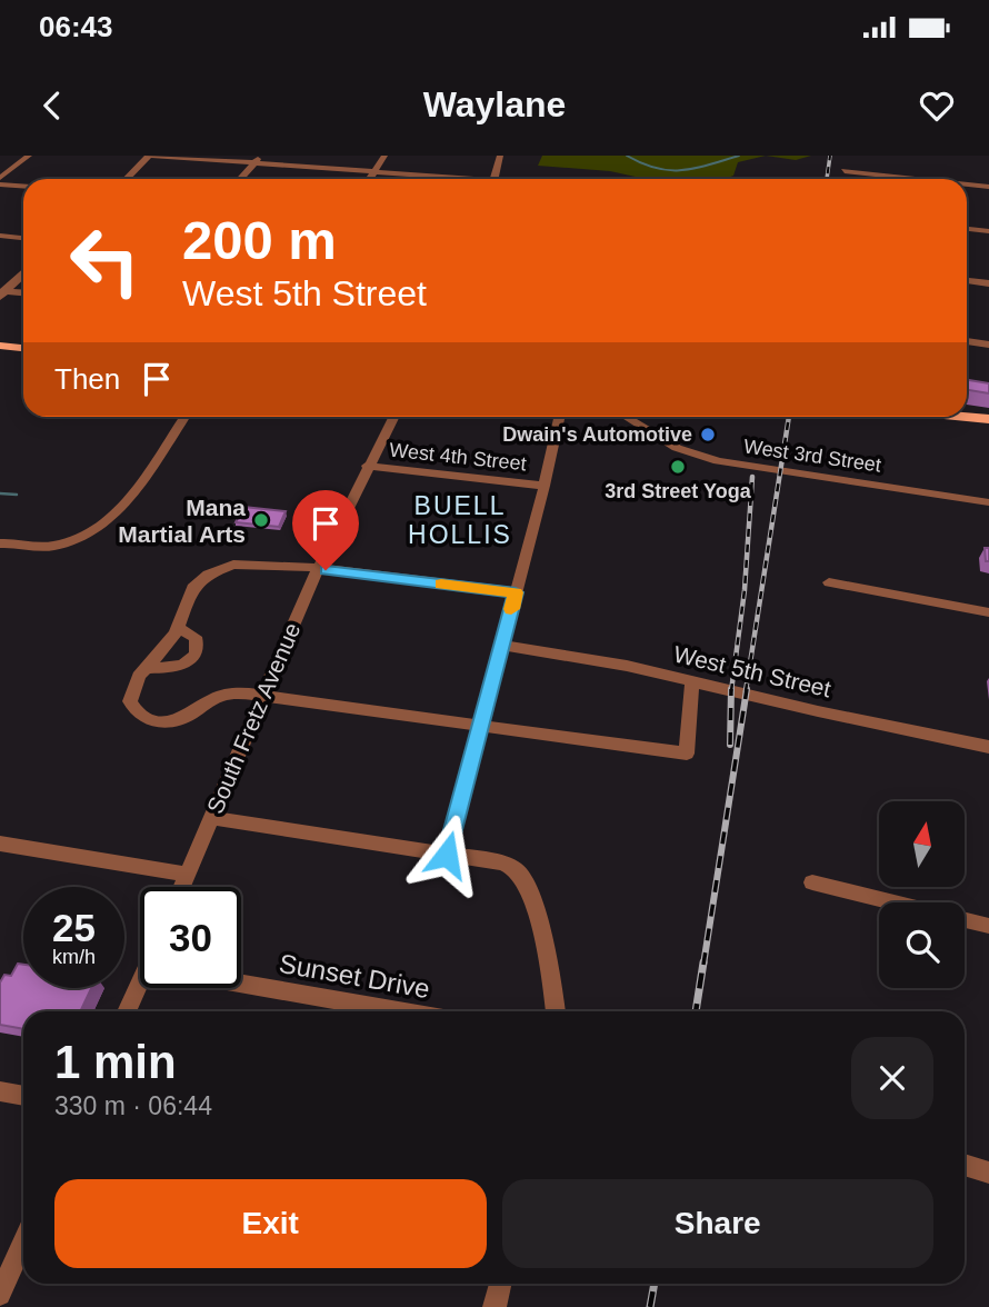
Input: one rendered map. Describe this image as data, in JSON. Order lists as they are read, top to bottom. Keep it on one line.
{"streets":{"street":["West 3rd Street","West 4th Street","West 5th Street","South Fretz Avenue","Sunset Drive"]},"crossings":[["West 4th Street","South Fretz Avenue"]],"districts":["BUELL HOLLIS"],"places":["Dwain's Automotive","3rd Street Yoga","Mana Martial Arts"],"north":"top","page":{"status":"06:43","header":"Waylane","turn":["200 m","West 5th Street"],"then":"Then","speed":"25 km/h","limit":"30","heading":["1 min","330 m · 06:44"],"buttons":["Exit","Share"]}}
